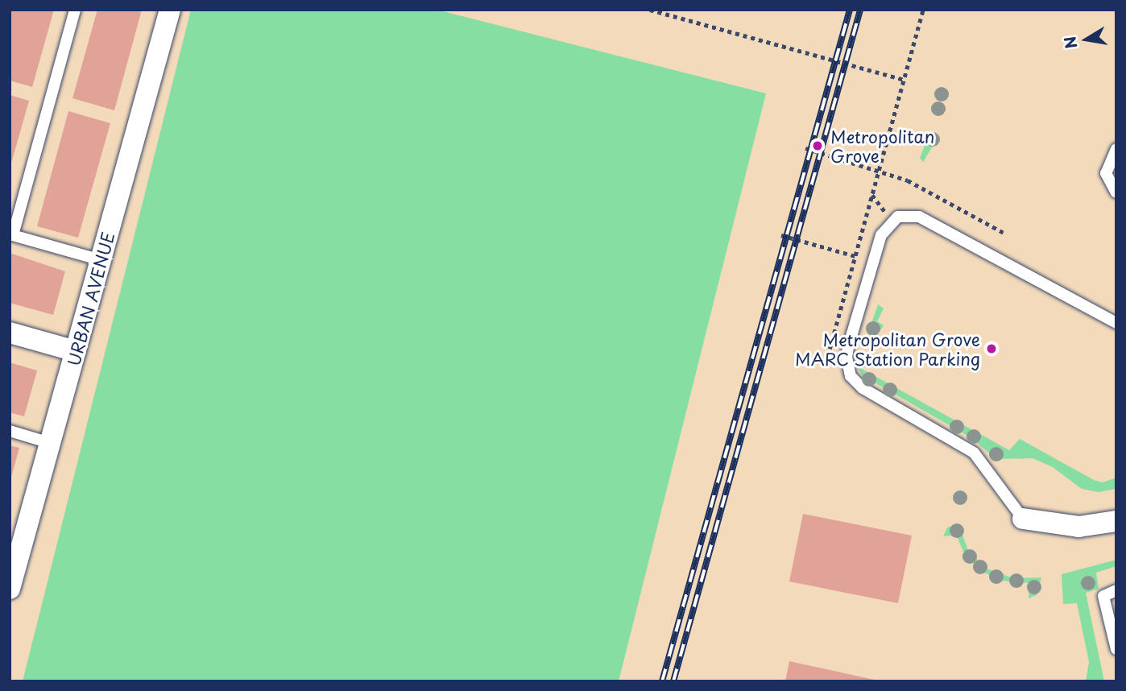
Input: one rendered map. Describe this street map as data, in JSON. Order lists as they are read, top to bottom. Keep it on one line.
{"streets":{"street":["URBAN AVENUE"]},"places":["Metropolitan Grove","Metropolitan Grove MARC Station Parking"],"north":"left"}
